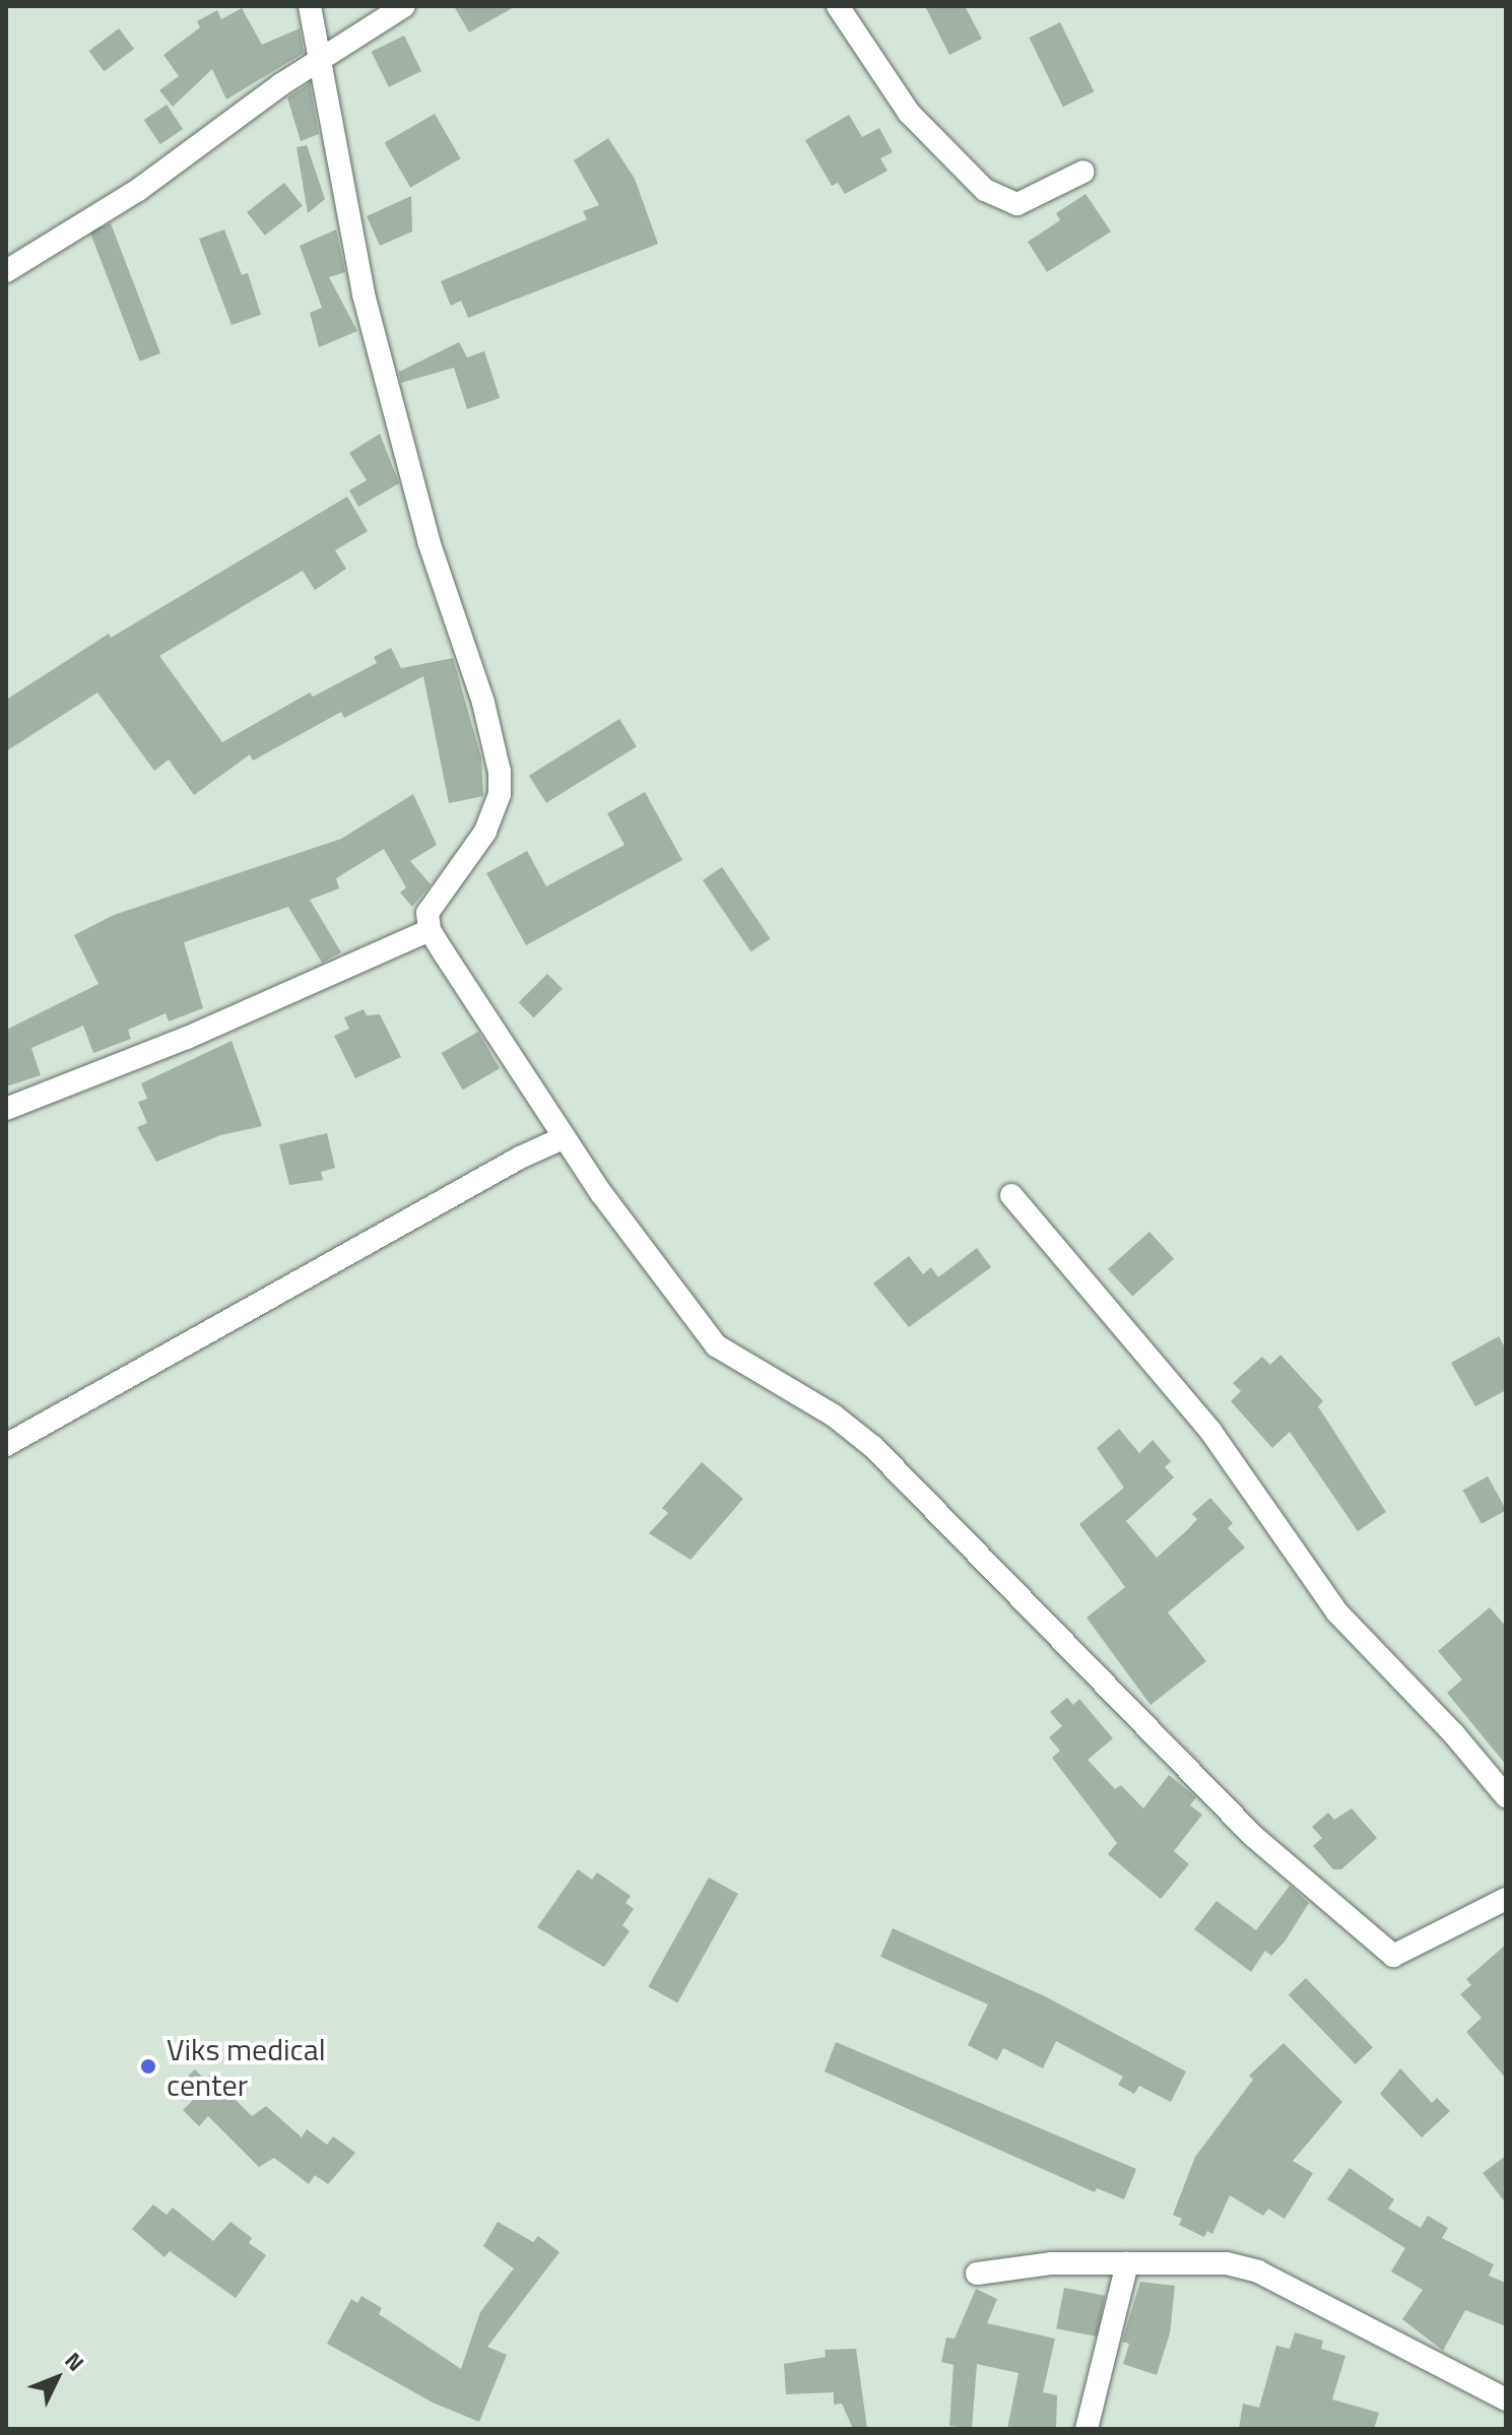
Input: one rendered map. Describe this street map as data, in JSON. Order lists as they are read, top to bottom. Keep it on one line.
{"places":["Viks medical center"],"north":"top right"}
